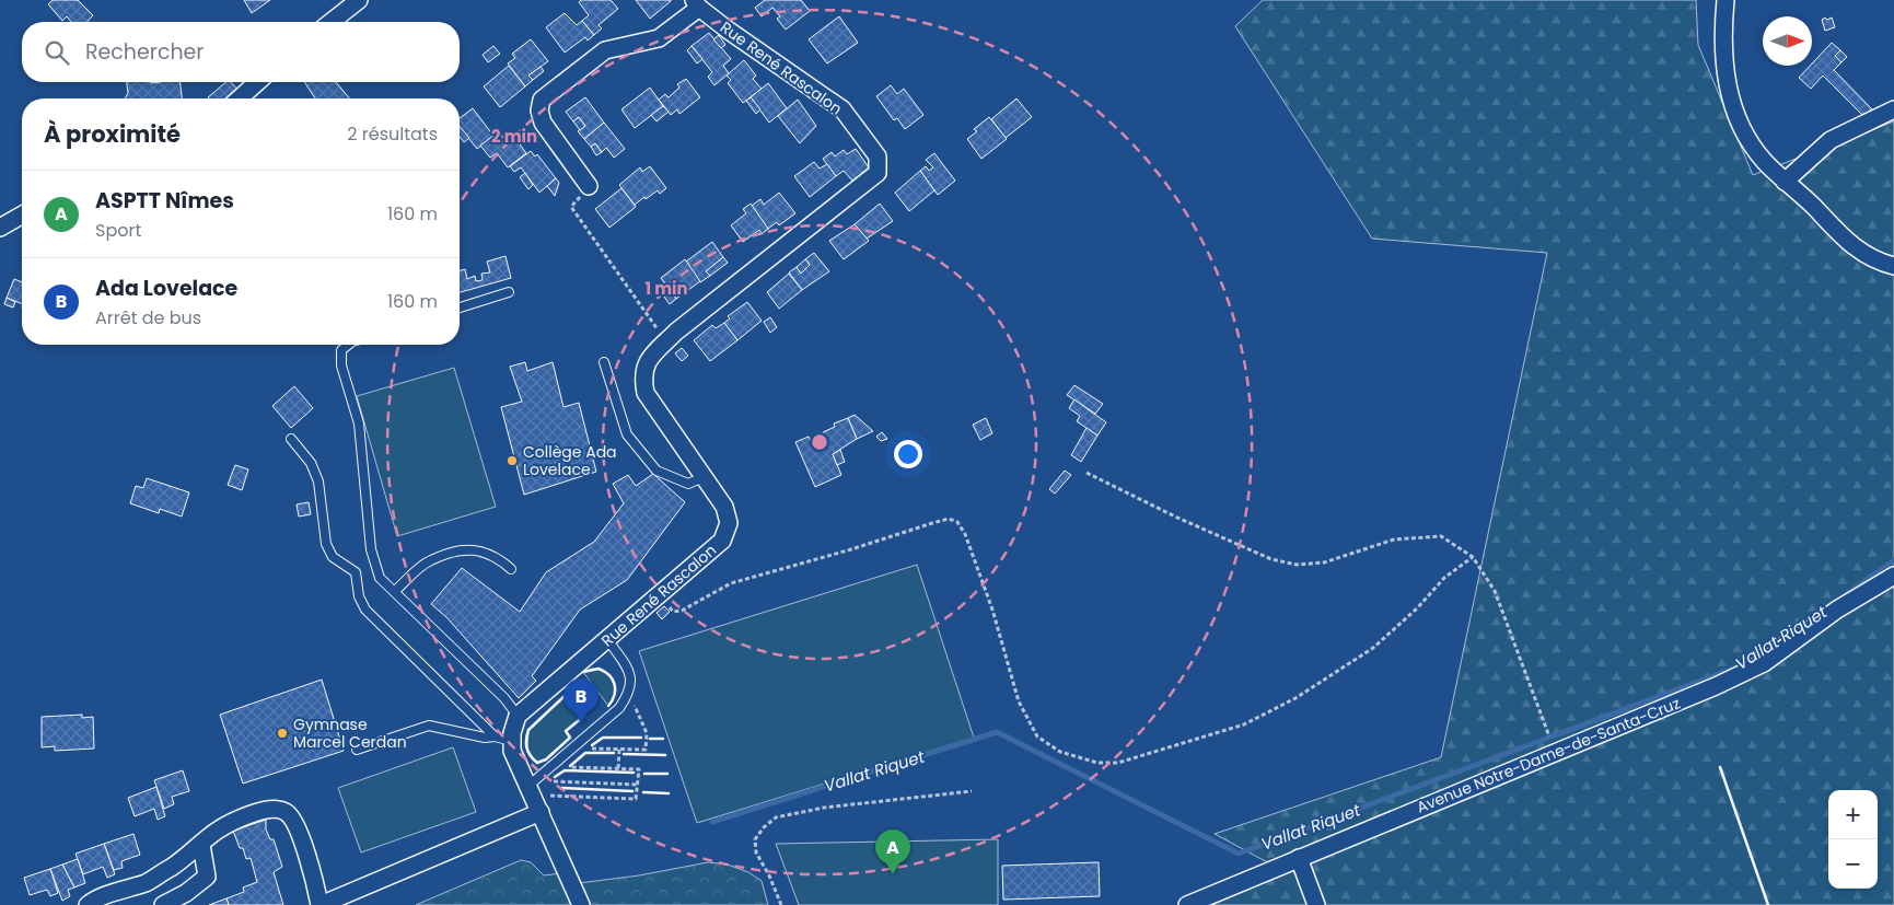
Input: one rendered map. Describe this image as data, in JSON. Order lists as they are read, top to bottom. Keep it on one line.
{"streets":{"street":["Rue René Rascalon","Avenue Notre-Dame-de-Santa-Cruz"]},"water":["Vallat Riquet"],"places":["Collège Ada Lovelace","Gymnase Marcel Cerdan"],"north":"right","page":{"search":"Rechercher","heading":["À proximité","2 résultats"],"list":[{"mark":"A","name":"ASPTT Nîmes","note":"Sport","value":"160 m"},{"mark":"B","name":"Ada Lovelace","note":"Arrêt de bus","value":"160 m"}],"pins":["B","A"],"map_buttons":["+","−"]},"rings":["2 min","1 min"]}
